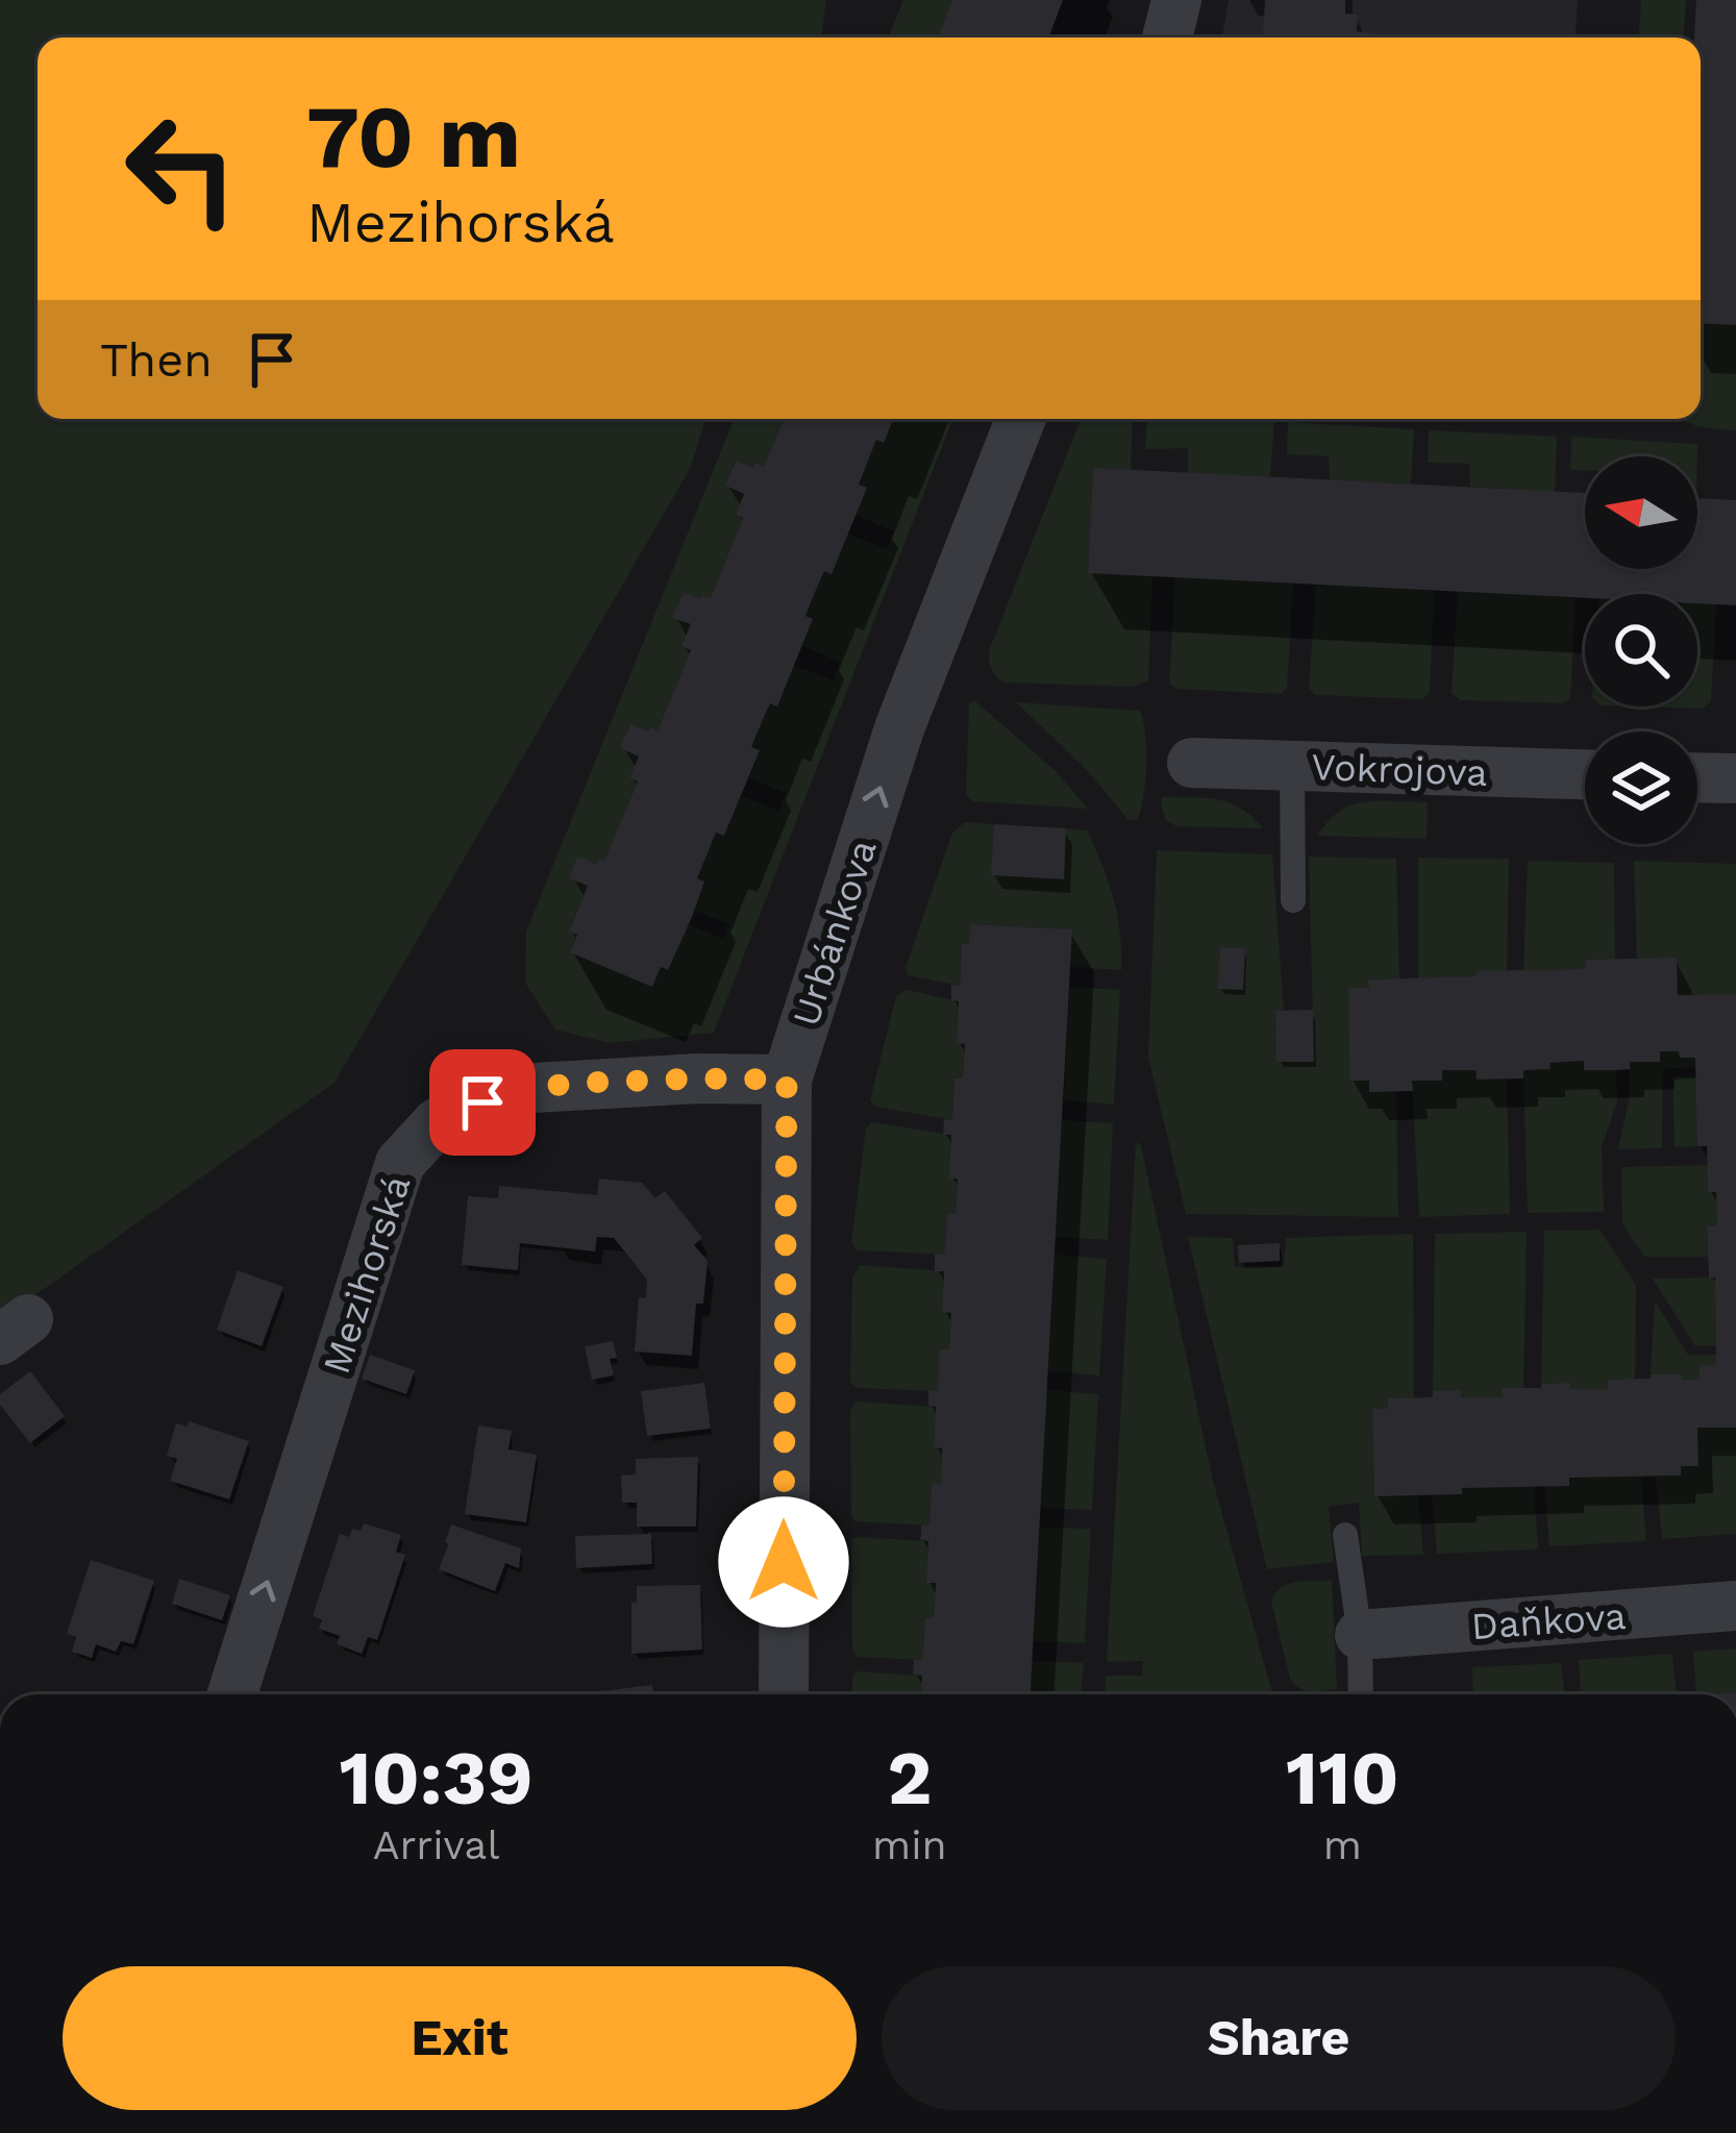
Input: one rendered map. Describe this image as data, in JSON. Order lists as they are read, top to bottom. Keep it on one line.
{"streets":{"street":["Vokrojova","Urbánkova","Mezihorská","Daňkova"]},"crossings":[["Urbánkova","Mezihorská"]],"one_way":["Urbánkova","Mezihorská"],"north":"left","page":{"turn":["70 m","Mezihorská"],"then":"Then","eta":["10:39","Arrival","2","min","110","m"],"buttons":["Exit","Share"]}}
